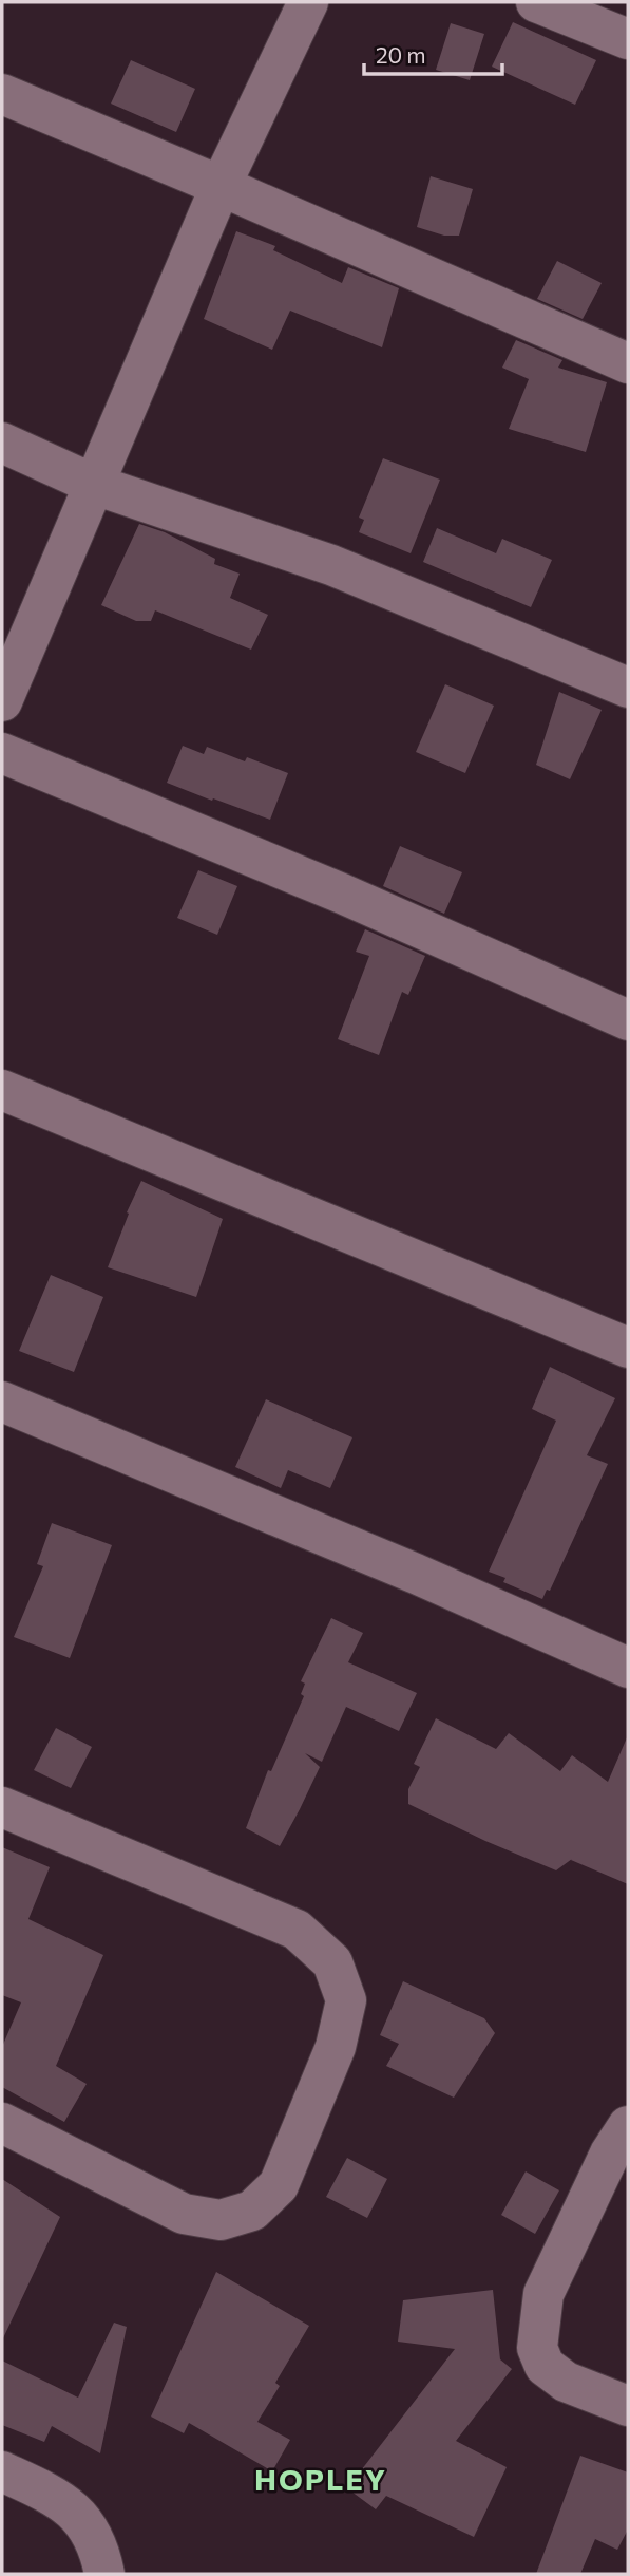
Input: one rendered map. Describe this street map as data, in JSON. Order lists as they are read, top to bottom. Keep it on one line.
{"districts":["HOPLEY"],"scale_bar":"20 m"}
